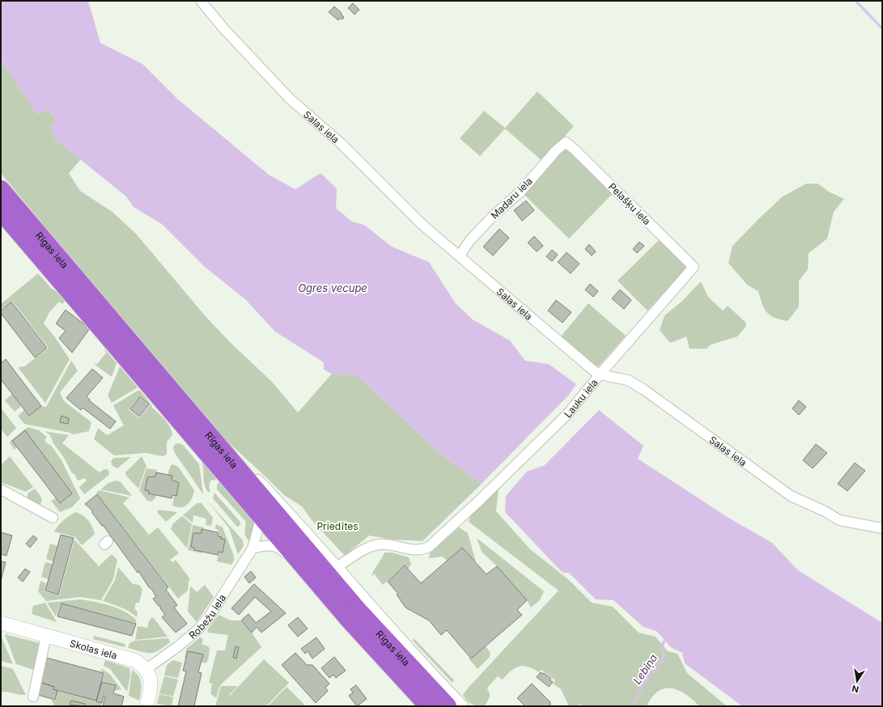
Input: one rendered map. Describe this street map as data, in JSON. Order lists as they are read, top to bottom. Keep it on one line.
{"streets":{"highway":["Rīgas iela"],"main road":["Skolas iela"],"street":["Salas iela","Madaru iela","Pelašķu iela","Lauku iela","Robežu iela"]},"crossings":[["Salas iela","Madaru iela"],["Salas iela","Lauku iela"],["Madaru iela","Pelašķu iela"],["Pelašķu iela","Lauku iela"],["Rīgas iela","Robežu iela"],["Robežu iela","Skolas iela"]],"water":["Ogres vecupe","Lebiņa"],"parks":["Priedītes"],"north":"bottom"}
